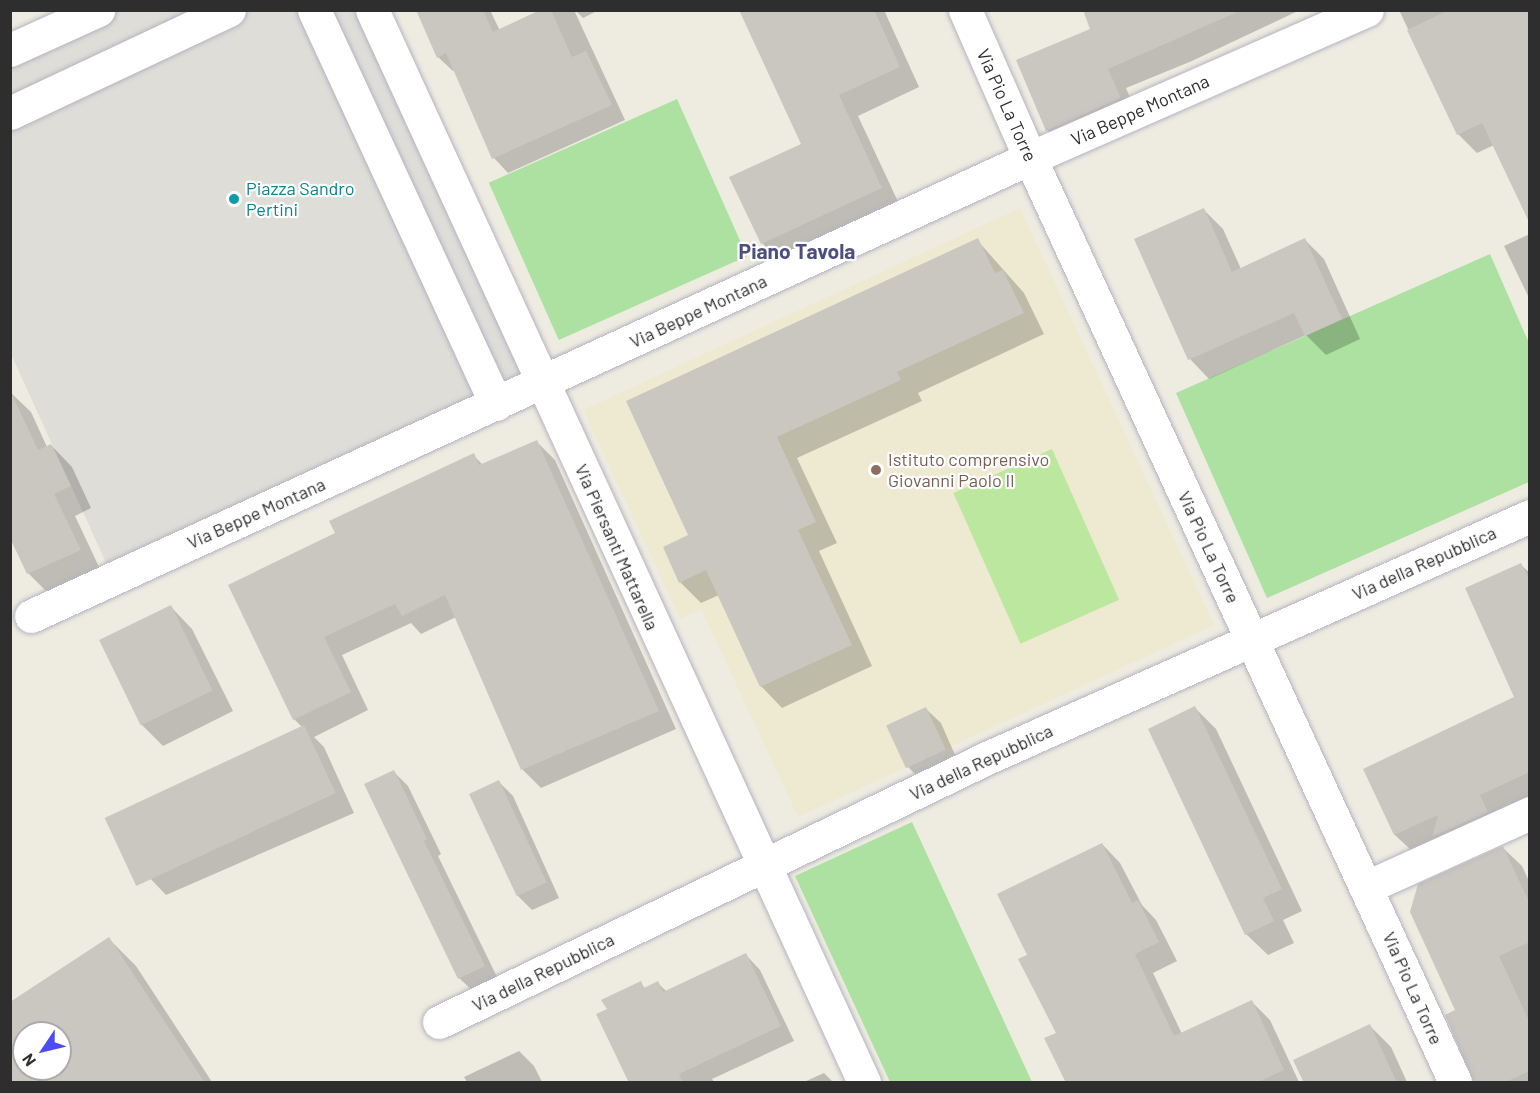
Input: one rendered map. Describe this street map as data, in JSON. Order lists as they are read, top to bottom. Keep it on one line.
{"streets":{"street":["Via Pio La Torre","Via Beppe Montana","Via Piersanti Mattarella","Via della Repubblica"]},"crossings":[["Via Pio La Torre","Via Beppe Montana"],["Via Pio La Torre","Via della Repubblica"],["Via Beppe Montana","Via Piersanti Mattarella"],["Via Piersanti Mattarella","Via della Repubblica"]],"districts":["Piano Tavola"],"places":["Piazza Sandro Pertini","Istituto comprensivo Giovanni Paolo II"],"north":"bottom left"}
